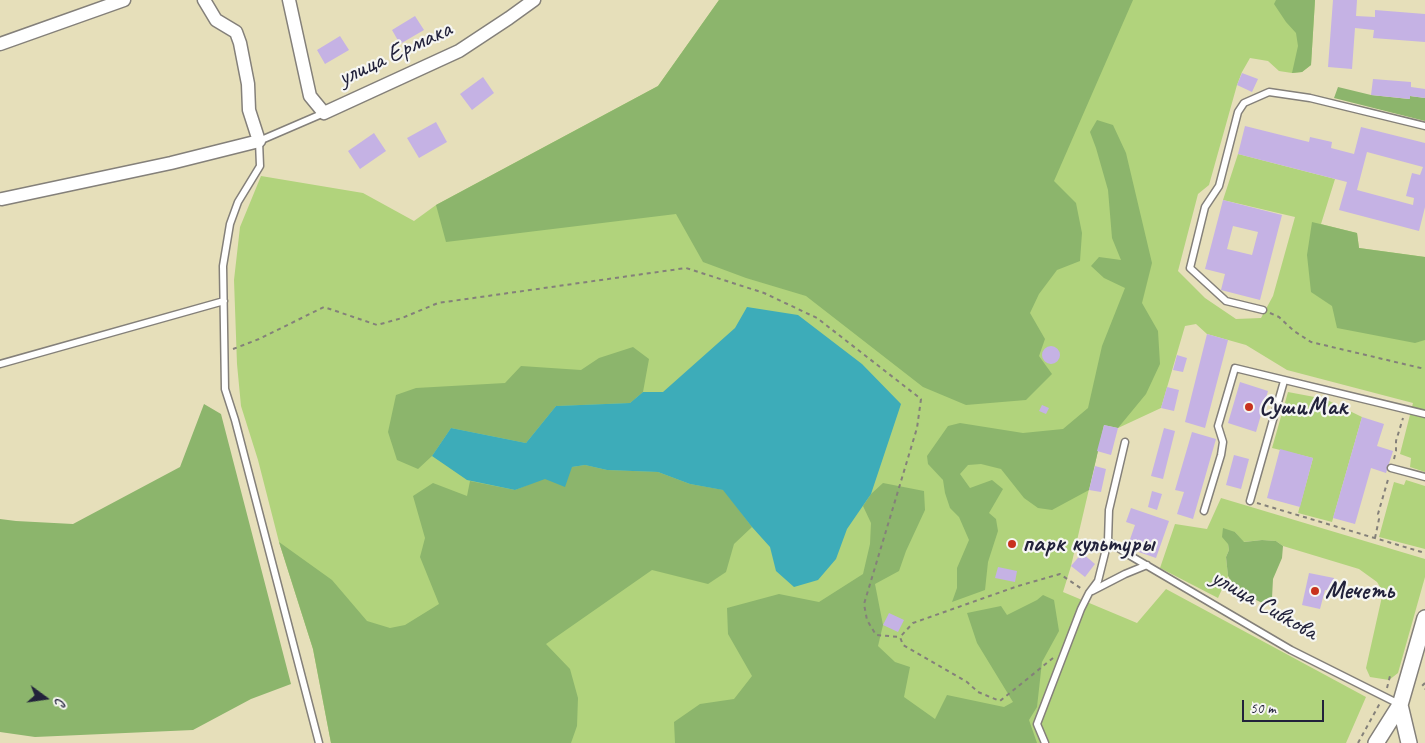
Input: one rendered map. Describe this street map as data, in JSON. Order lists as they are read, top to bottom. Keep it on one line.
{"streets":{"street":["улица Ермака"],"lane":["улица Сивкова"]},"places":["СушиМак","парк культуры","Мечеть"],"scale_bar":"50 m","north":"right"}
